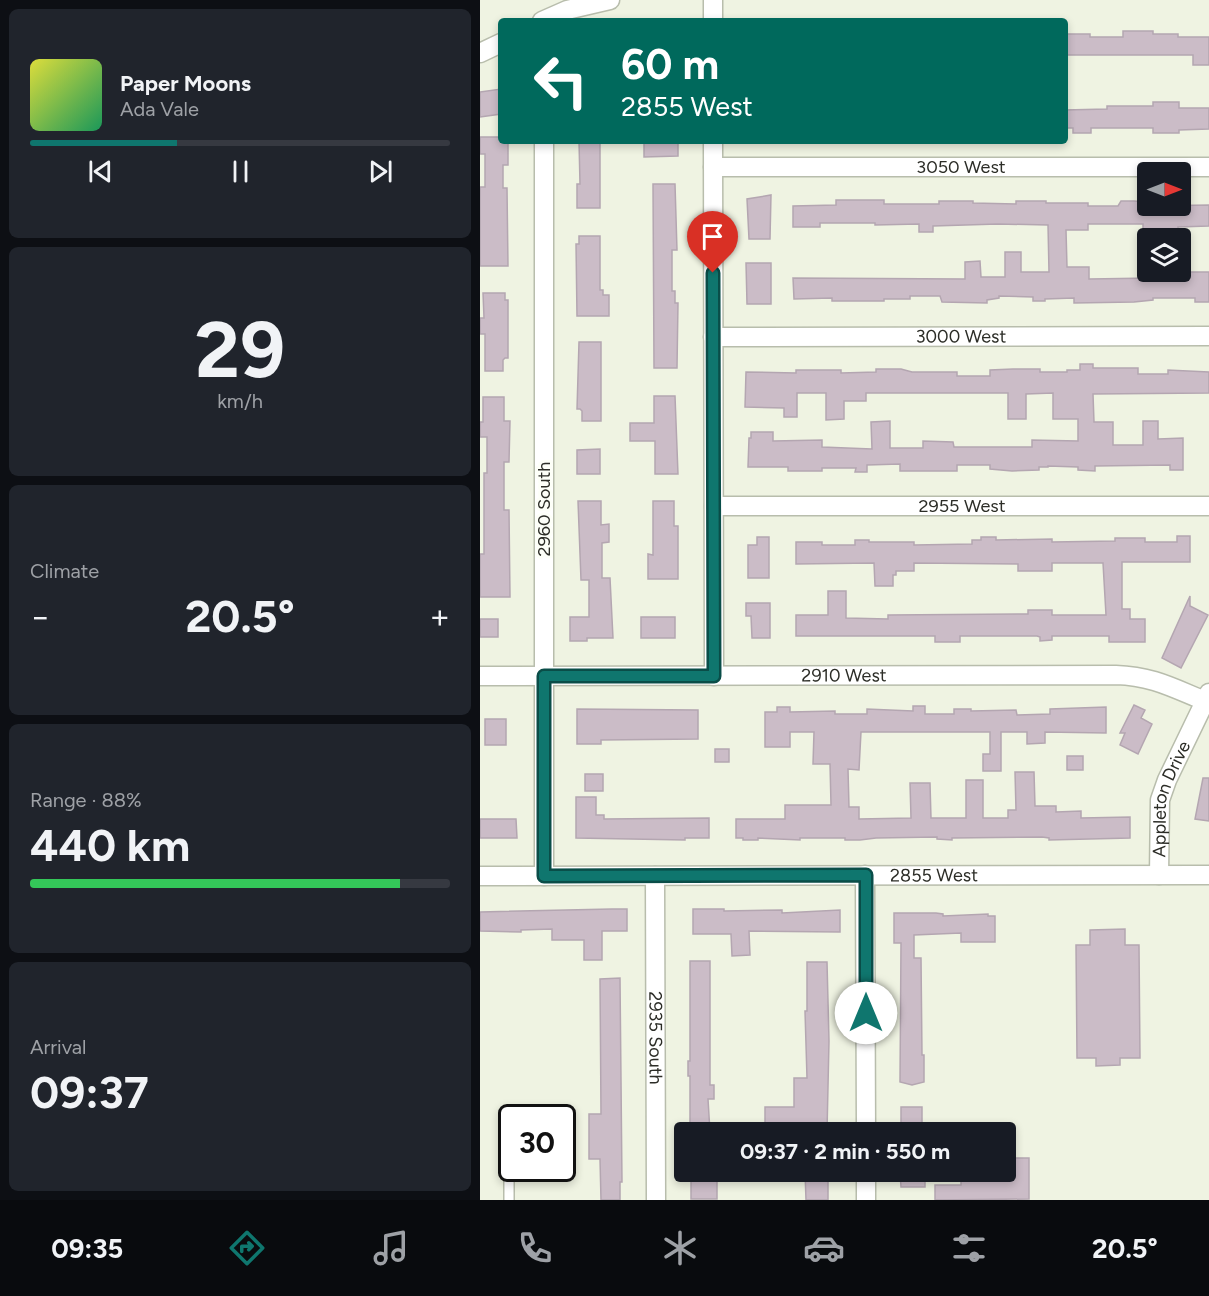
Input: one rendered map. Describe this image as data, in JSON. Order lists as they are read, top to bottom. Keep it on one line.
{"streets":{"street":["3050 West","3000 West","2955 West","2960 South","2910 West","Appleton Drive","2855 West","2935 South"]},"crossings":[["2960 South","2910 West"],["2960 South","2855 West"],["2910 West","Appleton Drive"],["Appleton Drive","2855 West"],["2855 West","2935 South"]],"north":"right","page":{"turn":["60 m","2855 West"],"song":["Paper Moons","Ada Vale"],"tile":[["29","km/h"],"Climate",["Range · 88%","440 km"],["Arrival","09:37"]],"heat":["−","20.5°","+"],"limit":"30","trip":"09:37 · 2 min · 550 m","tabs":["09:35","20.5°"]}}
